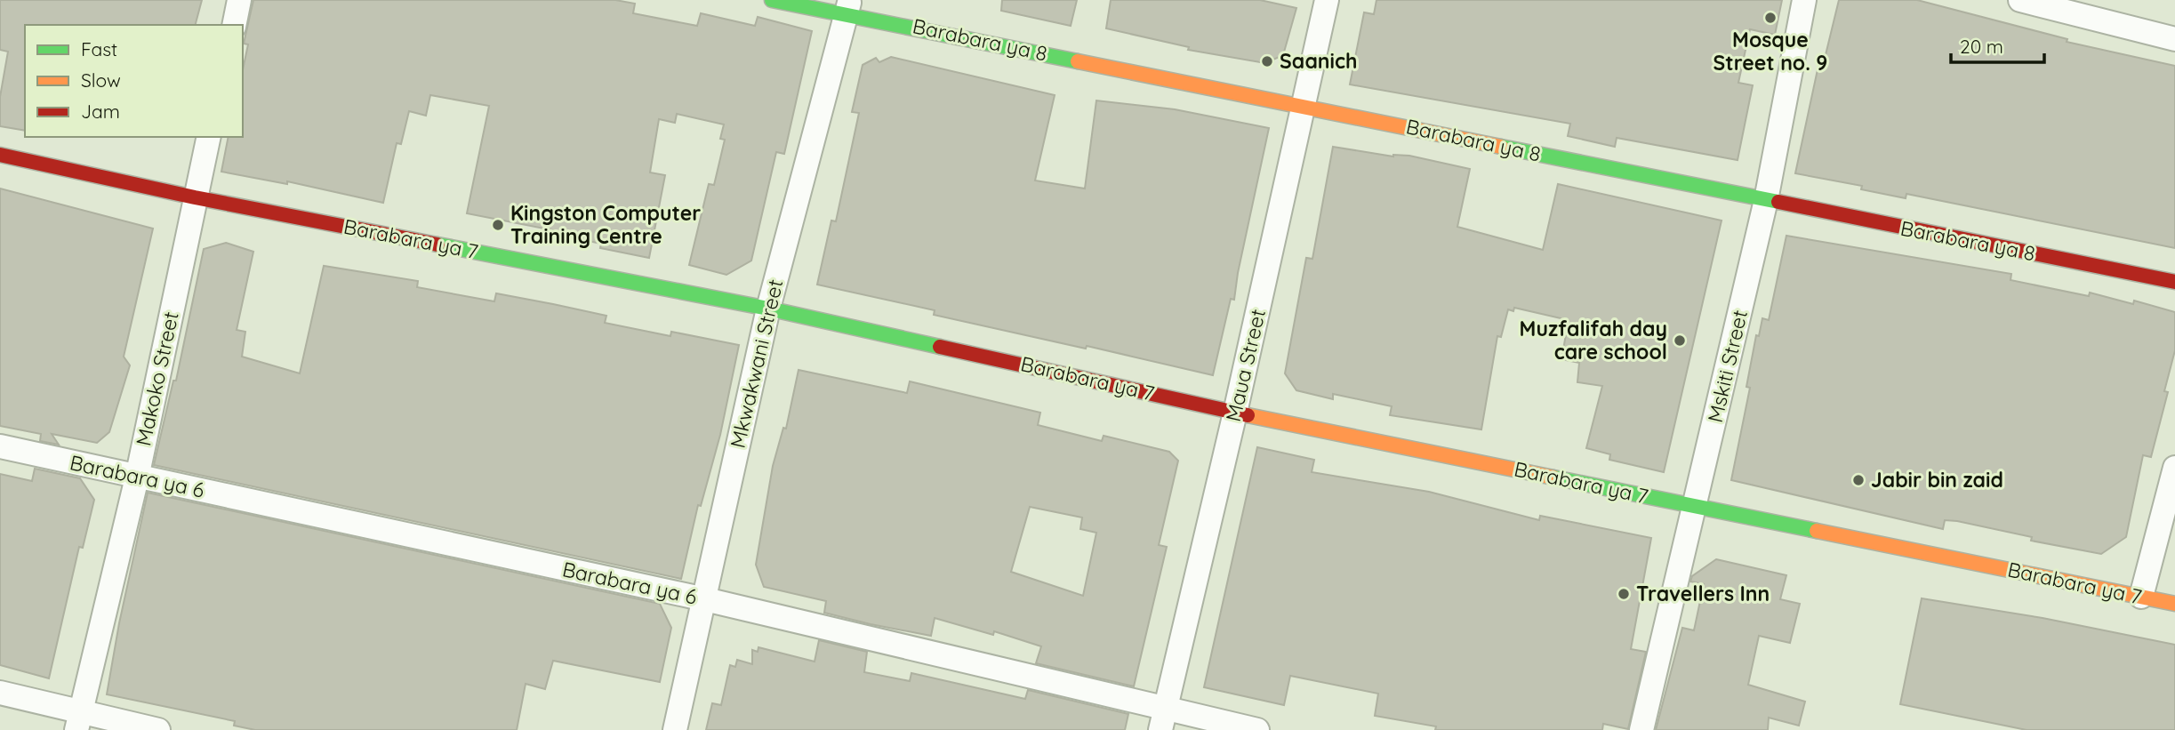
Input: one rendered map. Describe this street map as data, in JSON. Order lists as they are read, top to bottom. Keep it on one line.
{"streets":{"street":["Barabara ya 8","Barabara ya 7","Mkwakwani Street","Maua Street","Mskiti Street","Makoko Street","Barabara ya 6"]},"crossings":[["Barabara ya 8","Mkwakwani Street"],["Barabara ya 8","Maua Street"],["Barabara ya 8","Mskiti Street"],["Barabara ya 7","Mkwakwani Street"],["Barabara ya 7","Maua Street"],["Barabara ya 7","Mskiti Street"],["Barabara ya 7","Makoko Street"],["Mkwakwani Street","Barabara ya 6"],["Maua Street","Barabara ya 6"],["Makoko Street","Barabara ya 6"]],"places":["Mosque Street no. 9","Saanich","Kingston Computer Training Centre","Muzfalifah day care school","Jabir bin zaid","Travellers Inn"],"legend":["Fast","Slow","Jam"],"scale_bar":"20 m"}
